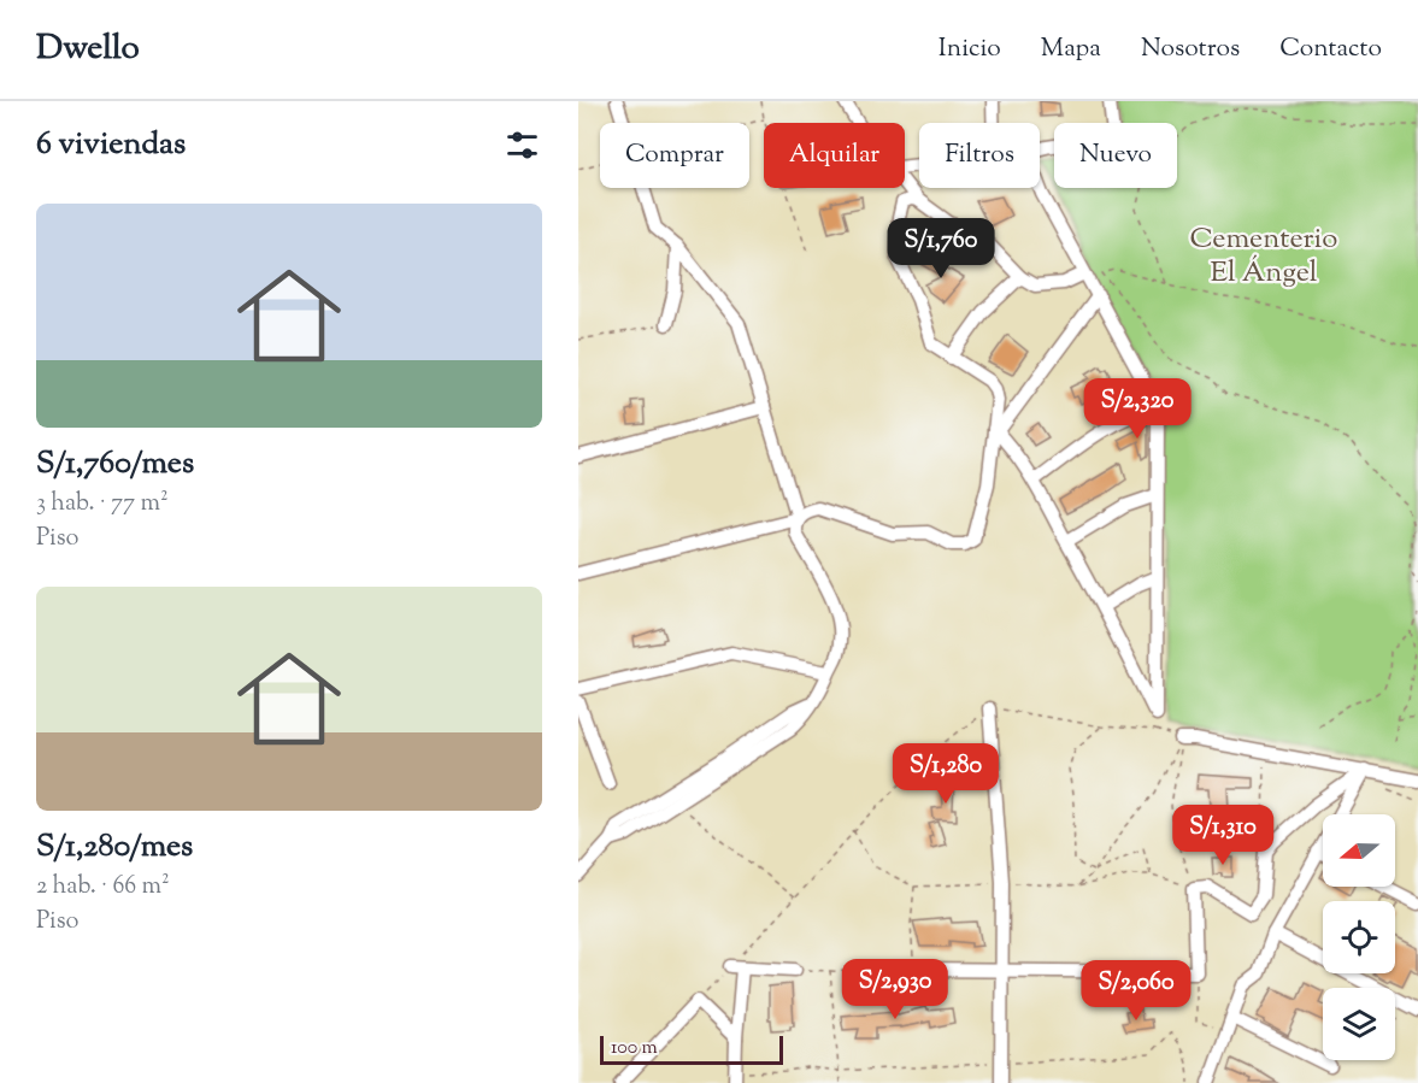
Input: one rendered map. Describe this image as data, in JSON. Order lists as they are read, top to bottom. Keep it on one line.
{"parks":["Cementerio El Ángel"],"scale_bar":"100 m","north":"left","page":{"header":"Dwello","nav":["Inicio","Mapa","Nosotros","Contacto"],"heading":"6 viviendas","chip":["Comprar","Alquilar","Filtros","Nuevo"],"list":[{"name":"S/1,760/mes","note":"3 hab. · 77 m² · Piso"},{"name":"S/1,280/mes","note":"2 hab. · 66 m² · Piso"}],"price":["S/1,760","S/2,320","S/1,280","S/1,310","S/2,930","S/2,060"],"scale":"100 m"}}
